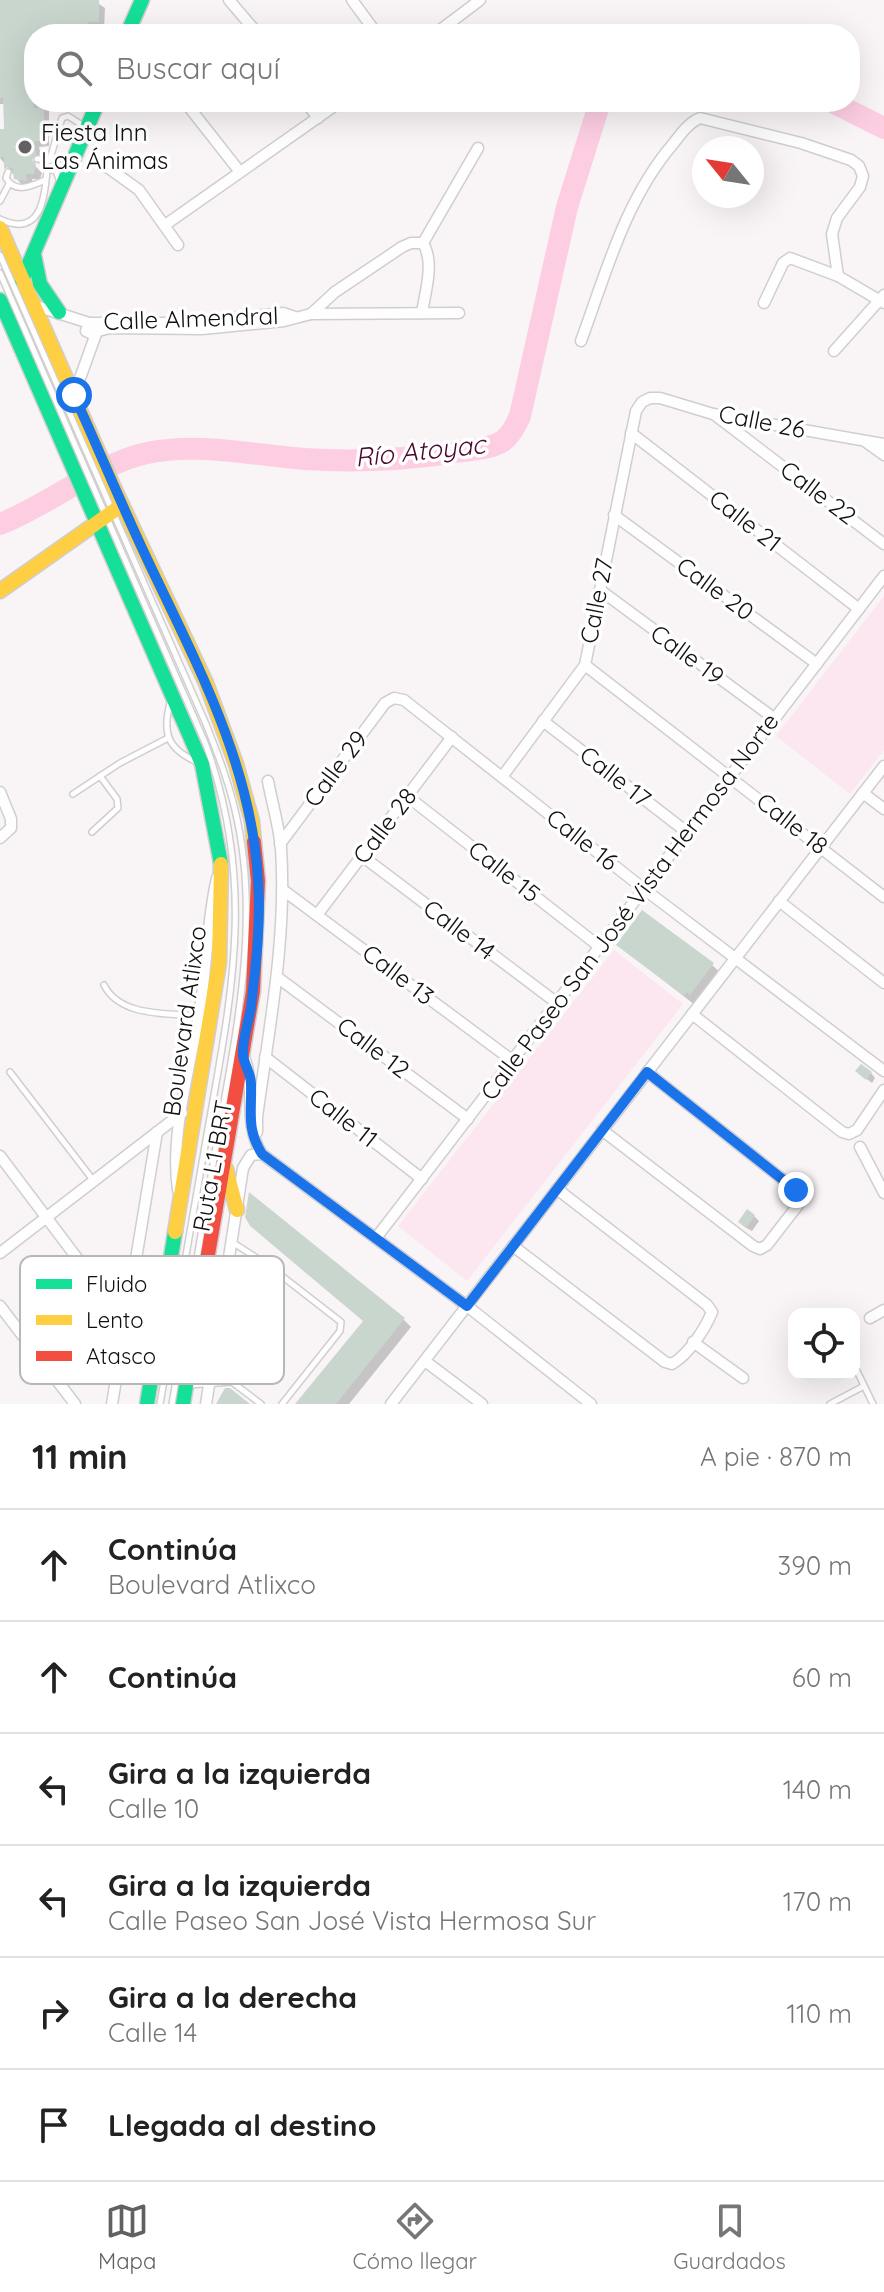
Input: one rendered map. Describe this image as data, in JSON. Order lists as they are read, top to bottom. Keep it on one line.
{"streets":{"main road":["Boulevard Atlixco"],"street":["Calle Almendral","Calle 26","Calle 22","Calle 21","Calle 20","Calle 27","Calle 19","Calle 29","Calle 17","Calle 18","Calle 28","Calle 16","Calle 15","Calle Paseo San José Vista Hermosa Norte","Calle 14","Calle 13","Calle 12","Calle 11"],"lane":["Ruta L1 BRT"]},"crossings":[["Calle Almendral","Boulevard Atlixco"],["Calle 26","Calle 22"],["Calle 26","Calle 27"],["Calle 21","Calle 27"],["Calle 21","Calle Paseo San José Vista Hermosa Norte"],["Calle 20","Calle 27"],["Calle 20","Calle Paseo San José Vista Hermosa Norte"],["Calle 27","Calle 19"],["Calle 27","Calle 17"],["Calle 27","Calle 18"],["Calle 27","Calle 16"],["Calle 19","Calle Paseo San José Vista Hermosa Norte"],["Calle 29","Calle 16"],["Calle 17","Calle Paseo San José Vista Hermosa Norte"],["Calle 18","Calle Paseo San José Vista Hermosa Norte"],["Calle 28","Calle 16"],["Calle 28","Calle 15"],["Calle 28","Calle 14"],["Calle 28","Calle 13"],["Calle 16","Calle Paseo San José Vista Hermosa Norte"],["Calle 15","Calle Paseo San José Vista Hermosa Norte"],["Calle Paseo San José Vista Hermosa Norte","Calle 14"],["Calle Paseo San José Vista Hermosa Norte","Calle 13"],["Calle Paseo San José Vista Hermosa Norte","Calle 12"],["Calle Paseo San José Vista Hermosa Norte","Calle 11"],["Boulevard Atlixco","Ruta L1 BRT"]],"water":["Río Atoyac"],"places":["Fiesta Inn Las Ánimas"],"legend":["Fluido","Lento","Atasco"],"north":"top left","page":{"search":"Buscar aquí","heading":["11 min","A pie · 870 m"],"list":[["Continúa","Boulevard Atlixco","390 m"],["Continúa","60 m"],["Gira a la izquierda","Calle 10","140 m"],["Gira a la izquierda","Calle Paseo San José Vista Hermosa Sur","170 m"],["Gira a la derecha","Calle 14","110 m"],"Llegada al destino"],"nav":["Mapa","Cómo llegar","Guardados"]}}
